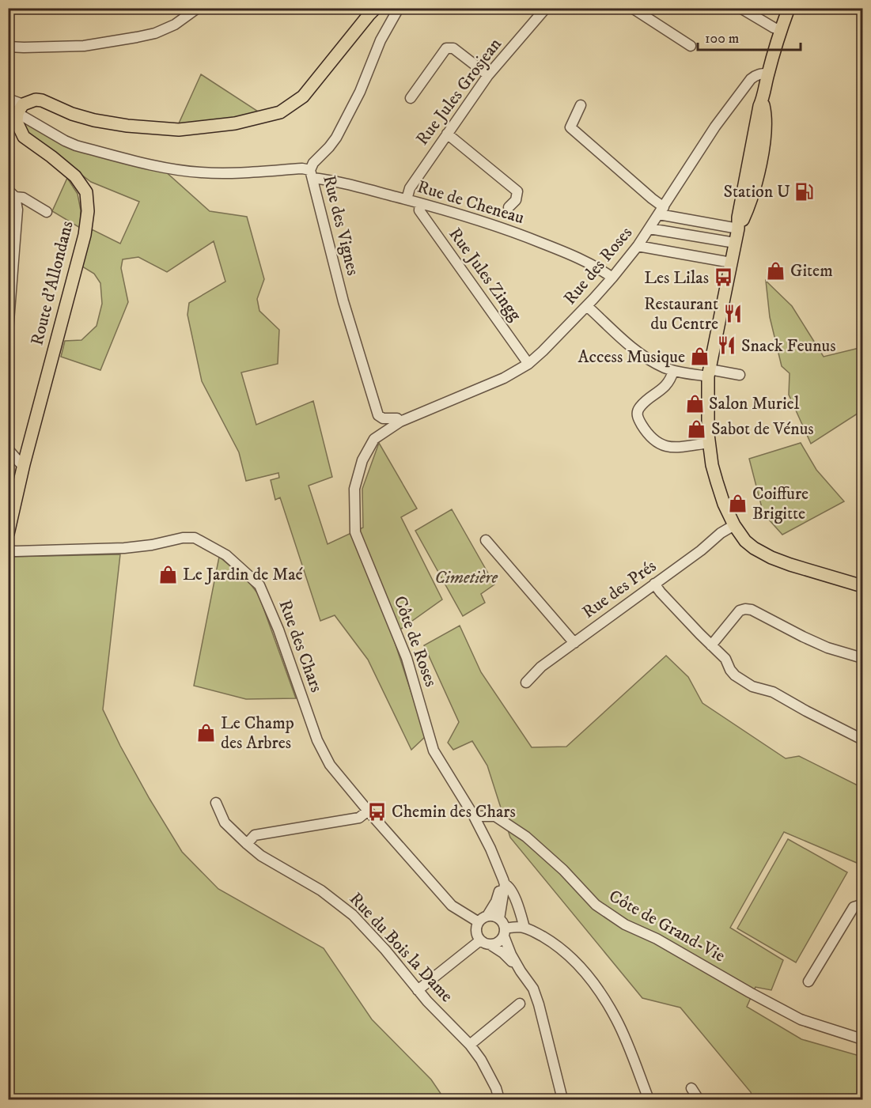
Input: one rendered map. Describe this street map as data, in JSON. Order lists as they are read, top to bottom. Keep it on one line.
{"streets":{"main road":["Route d'Allondans"],"street":["Rue Jules Grosjean","Rue de Cheneau","Rue des Vignes","Rue des Roses","Rue Jules Zingg","Rue des Prés","Côte de Roses","Rue des Chars","Côte de Grand-Vie","Rue du Bois la Dame"]},"crossings":[["Rue Jules Grosjean","Rue de Cheneau"],["Rue de Cheneau","Rue des Vignes"],["Rue de Cheneau","Rue des Roses"],["Rue de Cheneau","Rue Jules Zingg"],["Rue de Cheneau","Route d'Allondans"],["Rue des Vignes","Rue des Roses"],["Rue des Vignes","Côte de Roses"],["Rue des Roses","Rue Jules Zingg"],["Rue des Roses","Côte de Roses"],["Côte de Roses","Rue des Chars"],["Côte de Roses","Côte de Grand-Vie"]],"parks":["Cimetière"],"places":{"fuel station":["Station U"],"shop":["Gitem","Access Musique","Salon Muriel","Sabot de Vénus","Coiffure Brigitte","Le Jardin de Maé","Le Champ des Arbres"],"bus stop":["Les Lilas","Chemin des Chars"],"restaurant":["Restaurant du Centre","Snack Feunus"]},"scale_bar":"100 m"}
